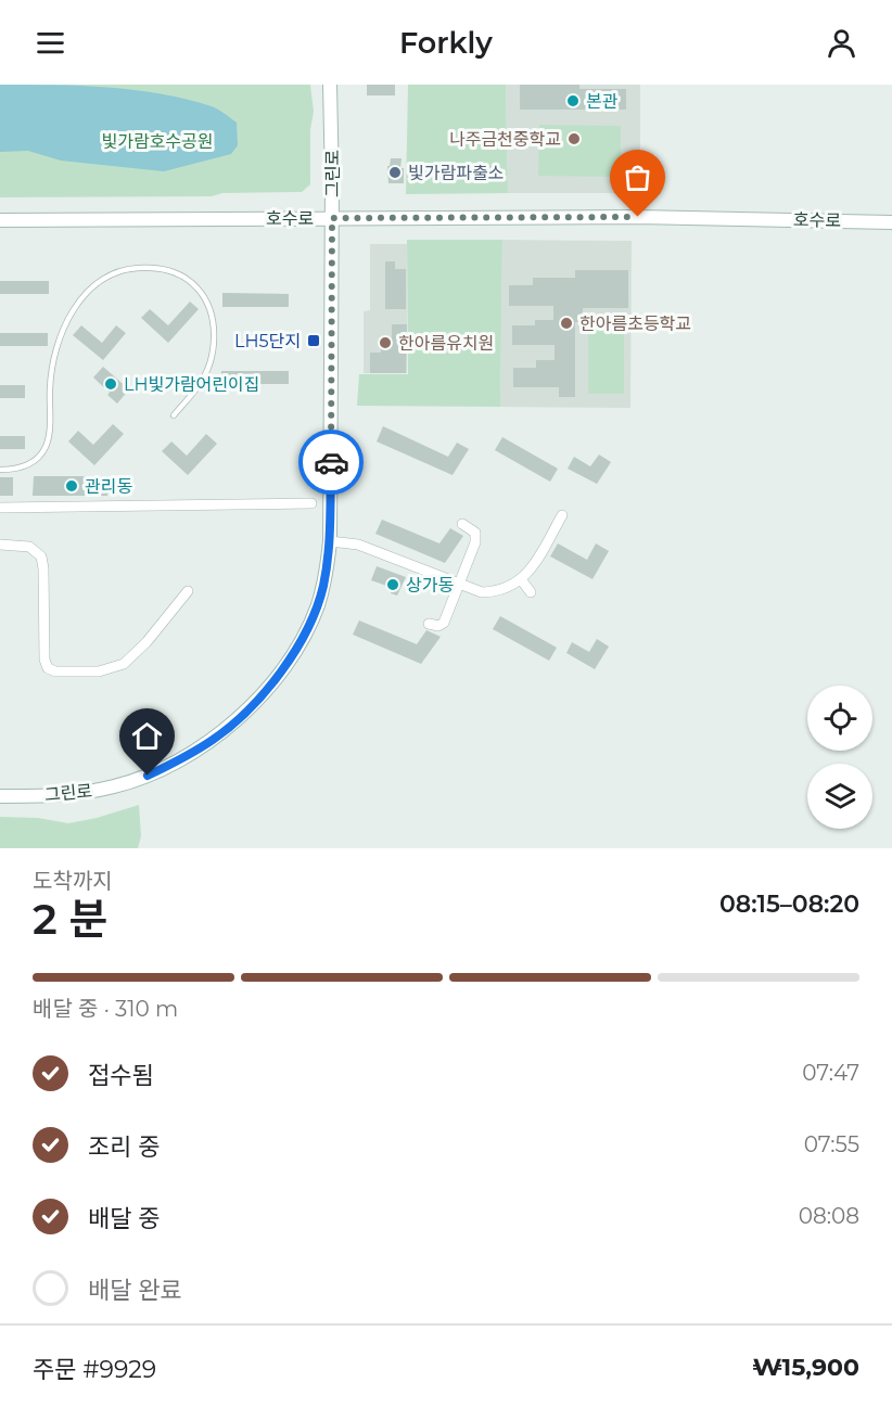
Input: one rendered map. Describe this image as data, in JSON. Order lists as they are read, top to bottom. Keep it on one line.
{"streets":{"street":["그린로","호수로"]},"crossings":[["그린로","호수로"]],"parks":["빛가람호수공원"],"places":{"other":["본관","나주금천중학교","빛가람파출소","한아름초등학교","한아름유치원","LH빛가람어린이집","관리동","상가동"],"transit":["LH5단지"]},"page":{"header":"Forkly","heading":["2 분","도착까지","08:15–08:20"],"panel":["주문 #9929","₩15,900"],"bar":"배달 중 · 310 m","list":[["접수됨","07:47"],["조리 중","07:55"],["배달 중","08:08"],"배달 완료"]}}
